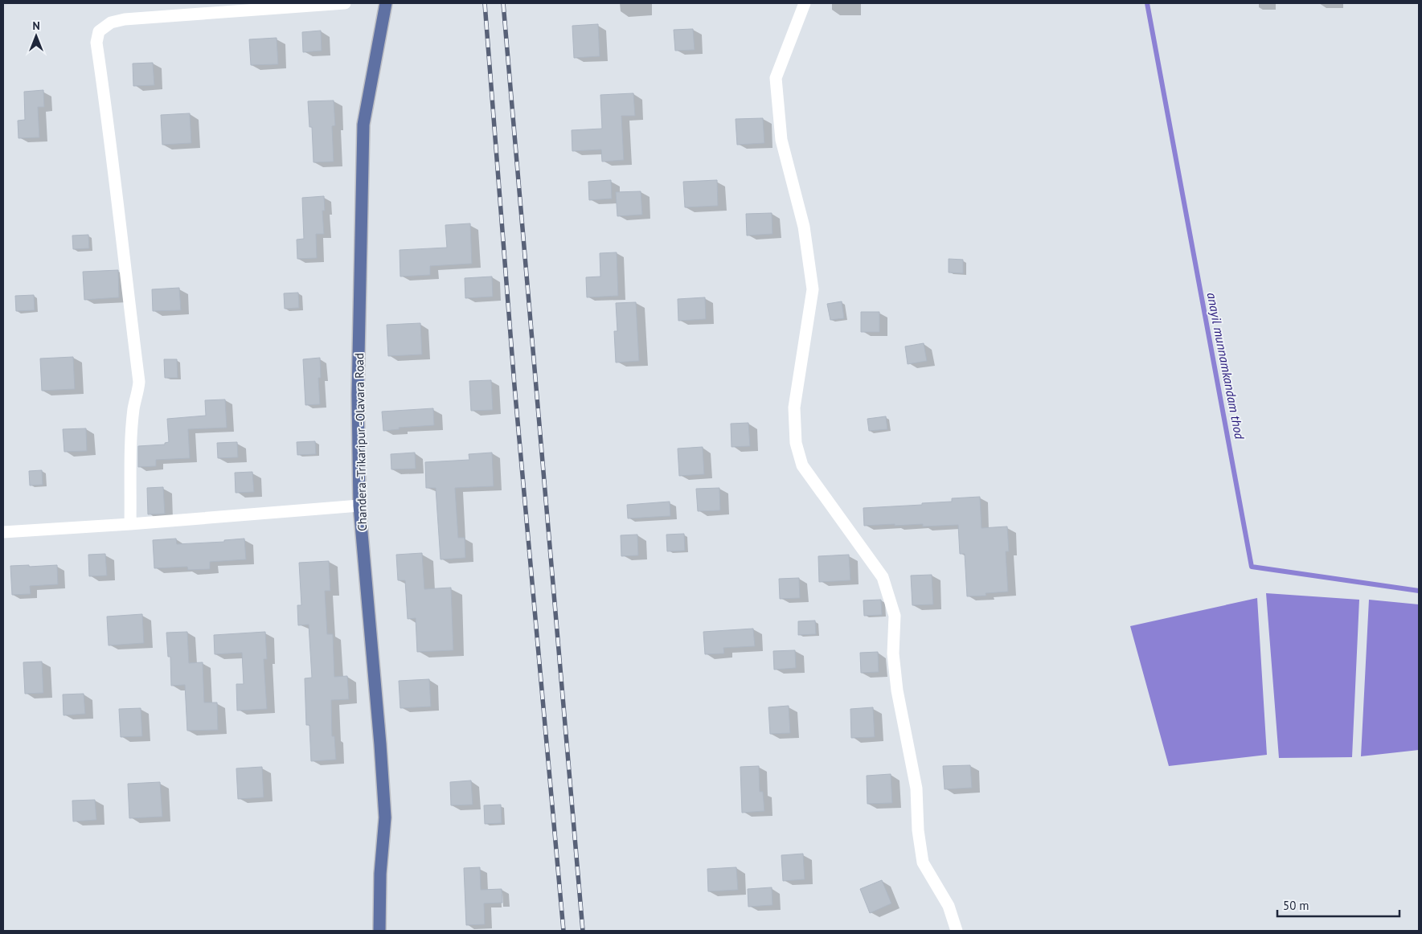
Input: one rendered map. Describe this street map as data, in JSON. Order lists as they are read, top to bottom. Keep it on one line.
{"streets":{"main road":["Chandera -Trikaripur -Olavara Road"]},"water":["anayil munnamkandam thod"],"scale_bar":"50 m","north":"top"}
